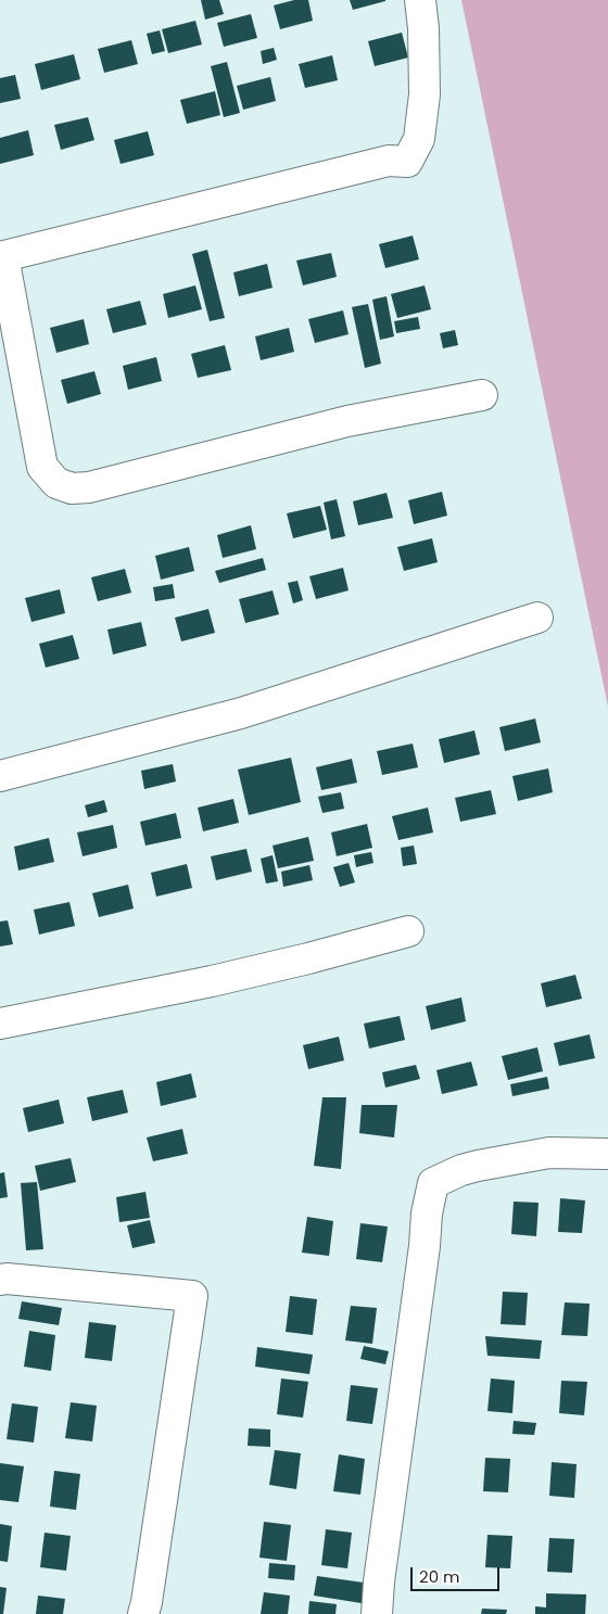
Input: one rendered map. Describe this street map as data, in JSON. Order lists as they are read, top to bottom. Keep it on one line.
{"scale_bar":"20 m"}
